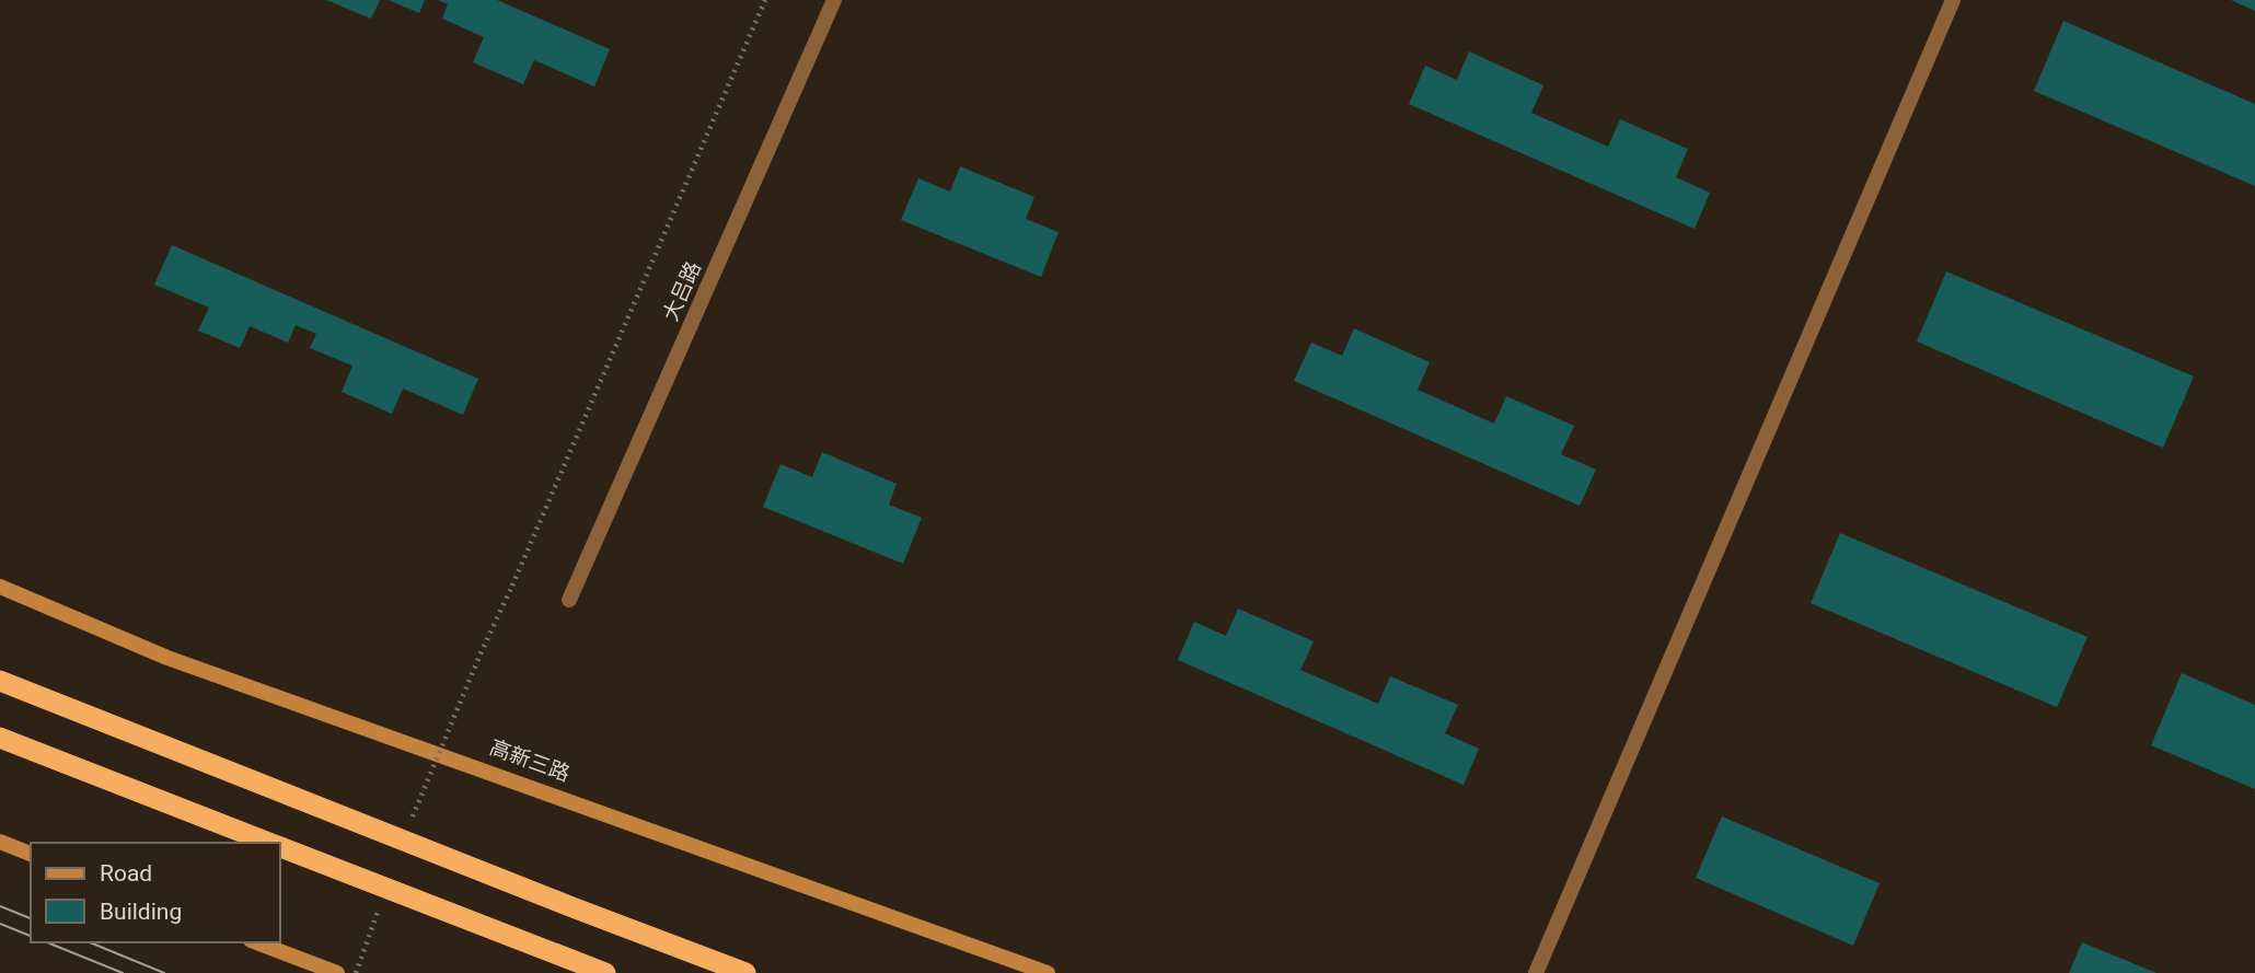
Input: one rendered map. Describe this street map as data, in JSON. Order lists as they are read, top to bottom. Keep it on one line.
{"streets":{"main road":["高新三路"],"street":["大吕路"]},"legend":["Road","Building"]}
